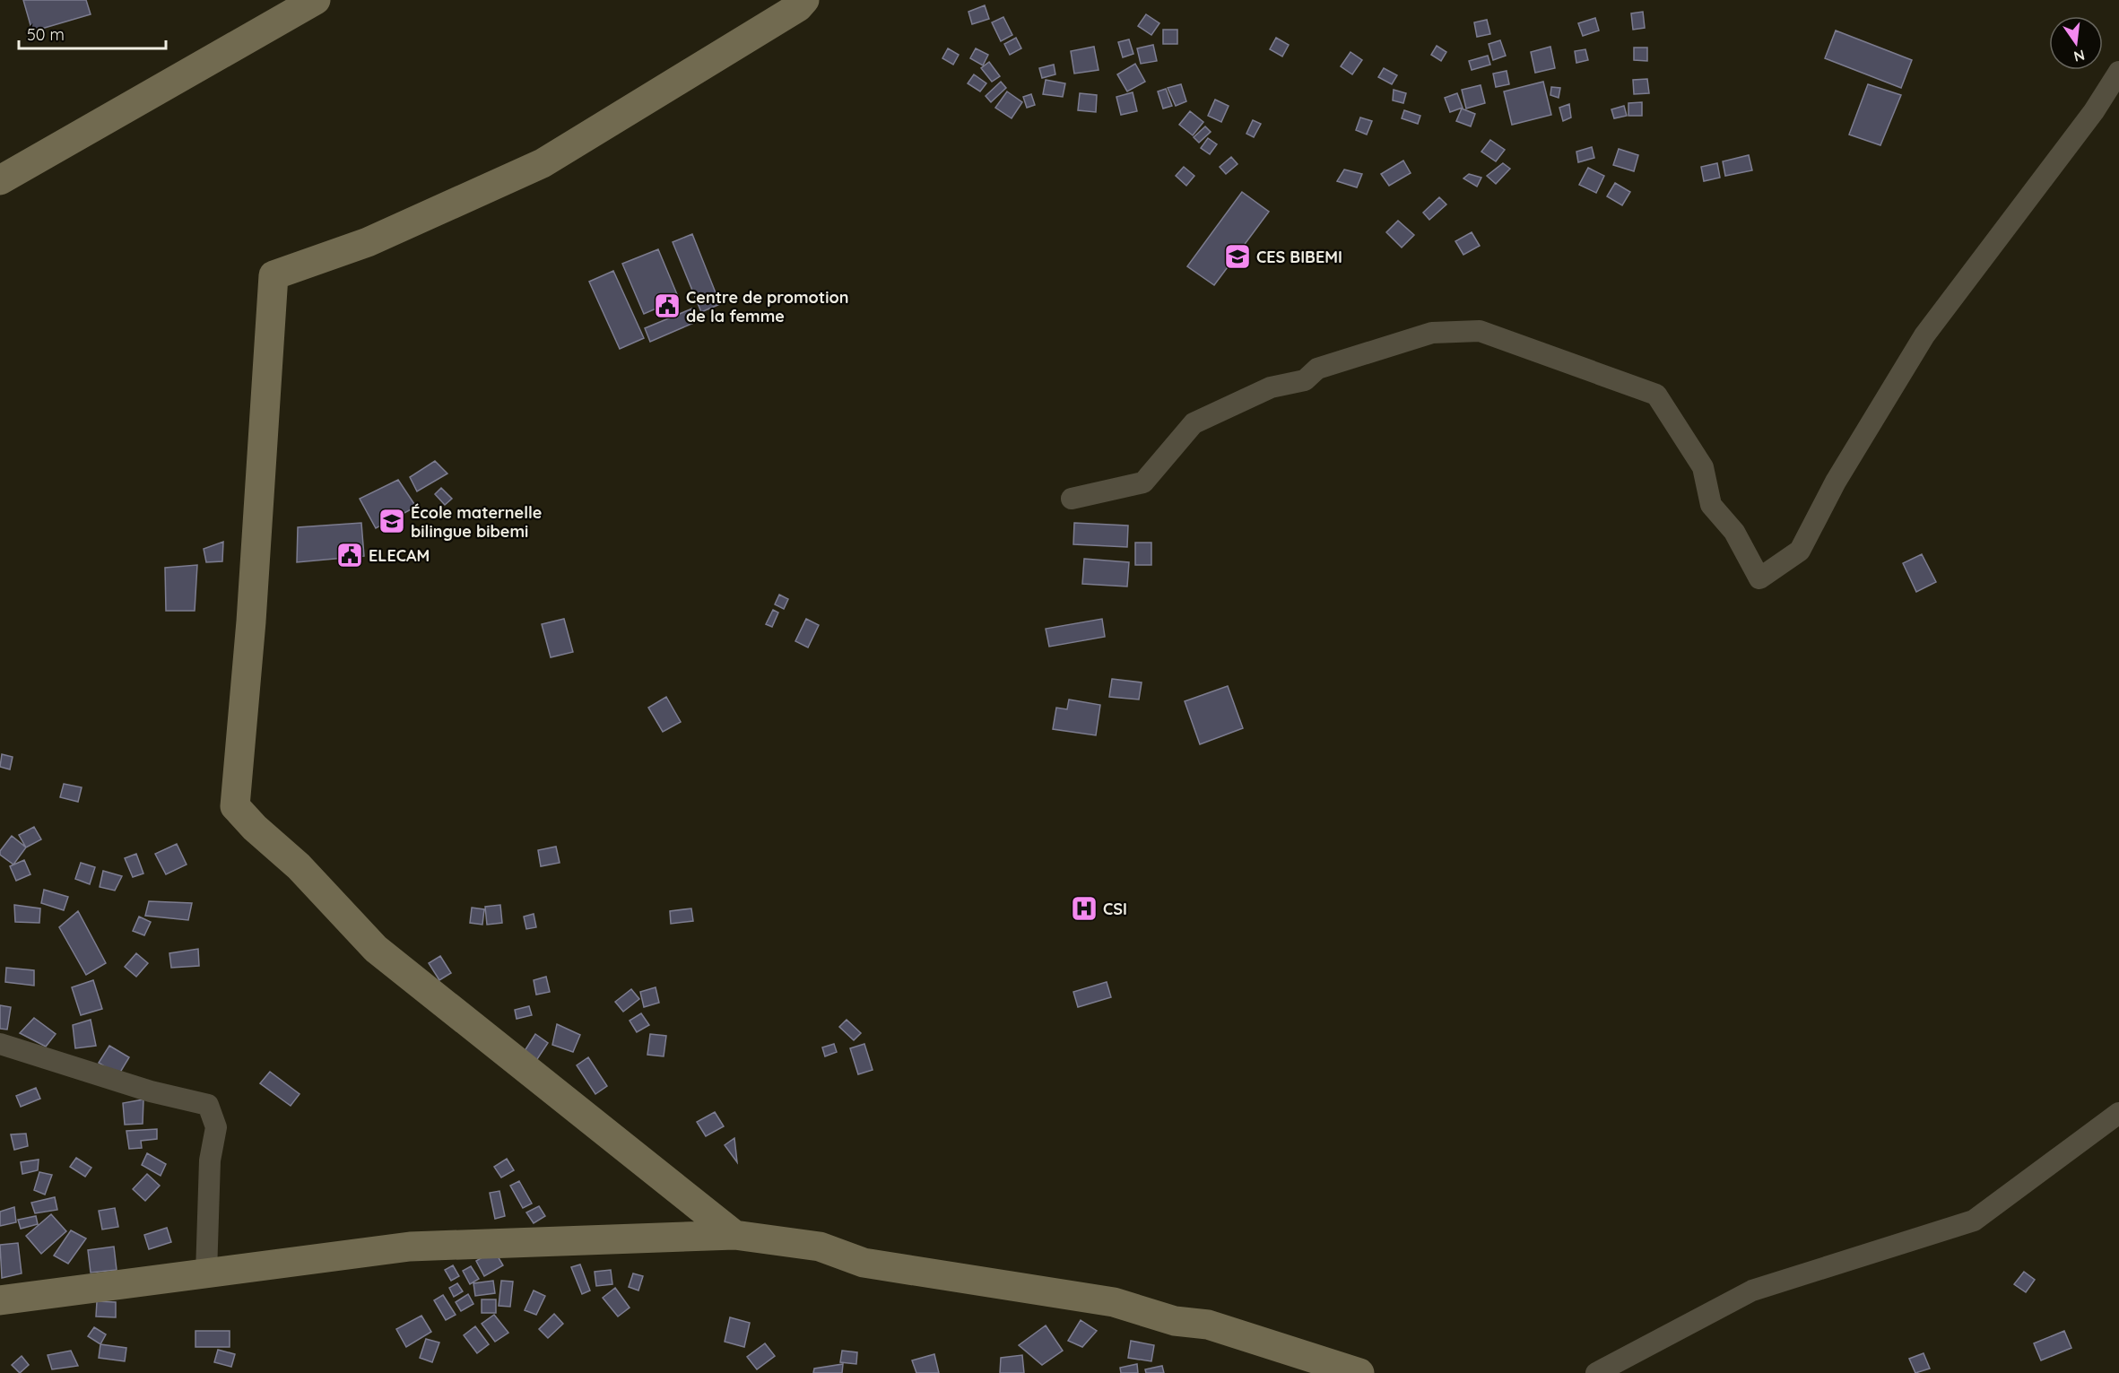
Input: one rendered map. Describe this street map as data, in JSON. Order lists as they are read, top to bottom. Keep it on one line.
{"places":{"school or university":["CES BIBEMI","École maternelle bilingue bibemi"],"public building":["Centre de promotion de la femme","ELECAM"],"hospital":["CSI"]},"scale_bar":"50 m","north":"bottom"}
